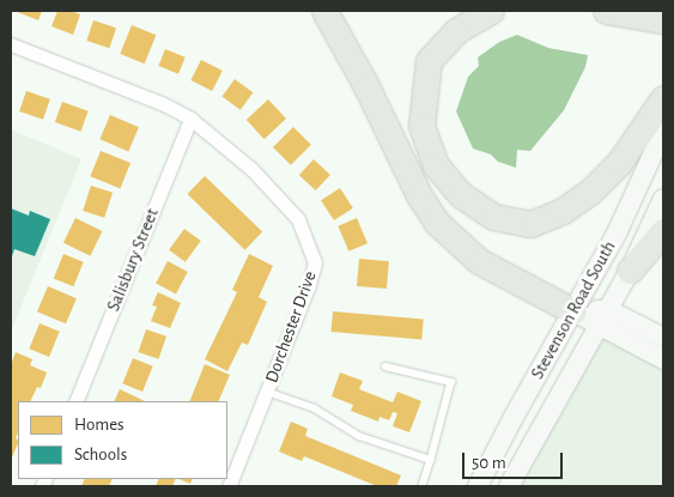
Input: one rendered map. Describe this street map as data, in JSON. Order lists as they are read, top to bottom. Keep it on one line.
{"streets":{"main road":["Stevenson Road South"],"street":["Salisbury Street","Dorchester Drive"]},"crossings":[["Salisbury Street","Dorchester Drive"]],"legend":["Homes","Schools"],"scale_bar":"50 m"}
